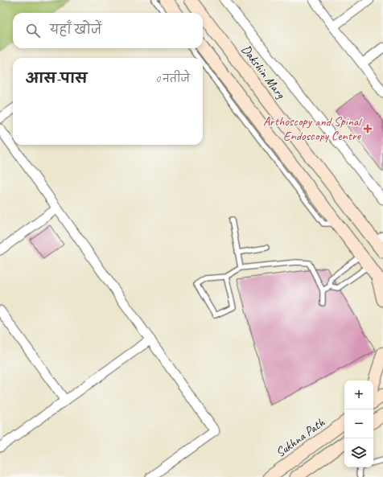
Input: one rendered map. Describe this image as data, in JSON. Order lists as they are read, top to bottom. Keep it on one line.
{"streets":{"main road":["Dakshin Marg","Sukhna Path"]},"places":{"health":["Arthoscopy and Spinal Endoscopy Centre"]},"page":{"search":"यहाँ खोजें","heading":["आस-पास","0 नतीजे"],"map_buttons":["+","−"]}}
